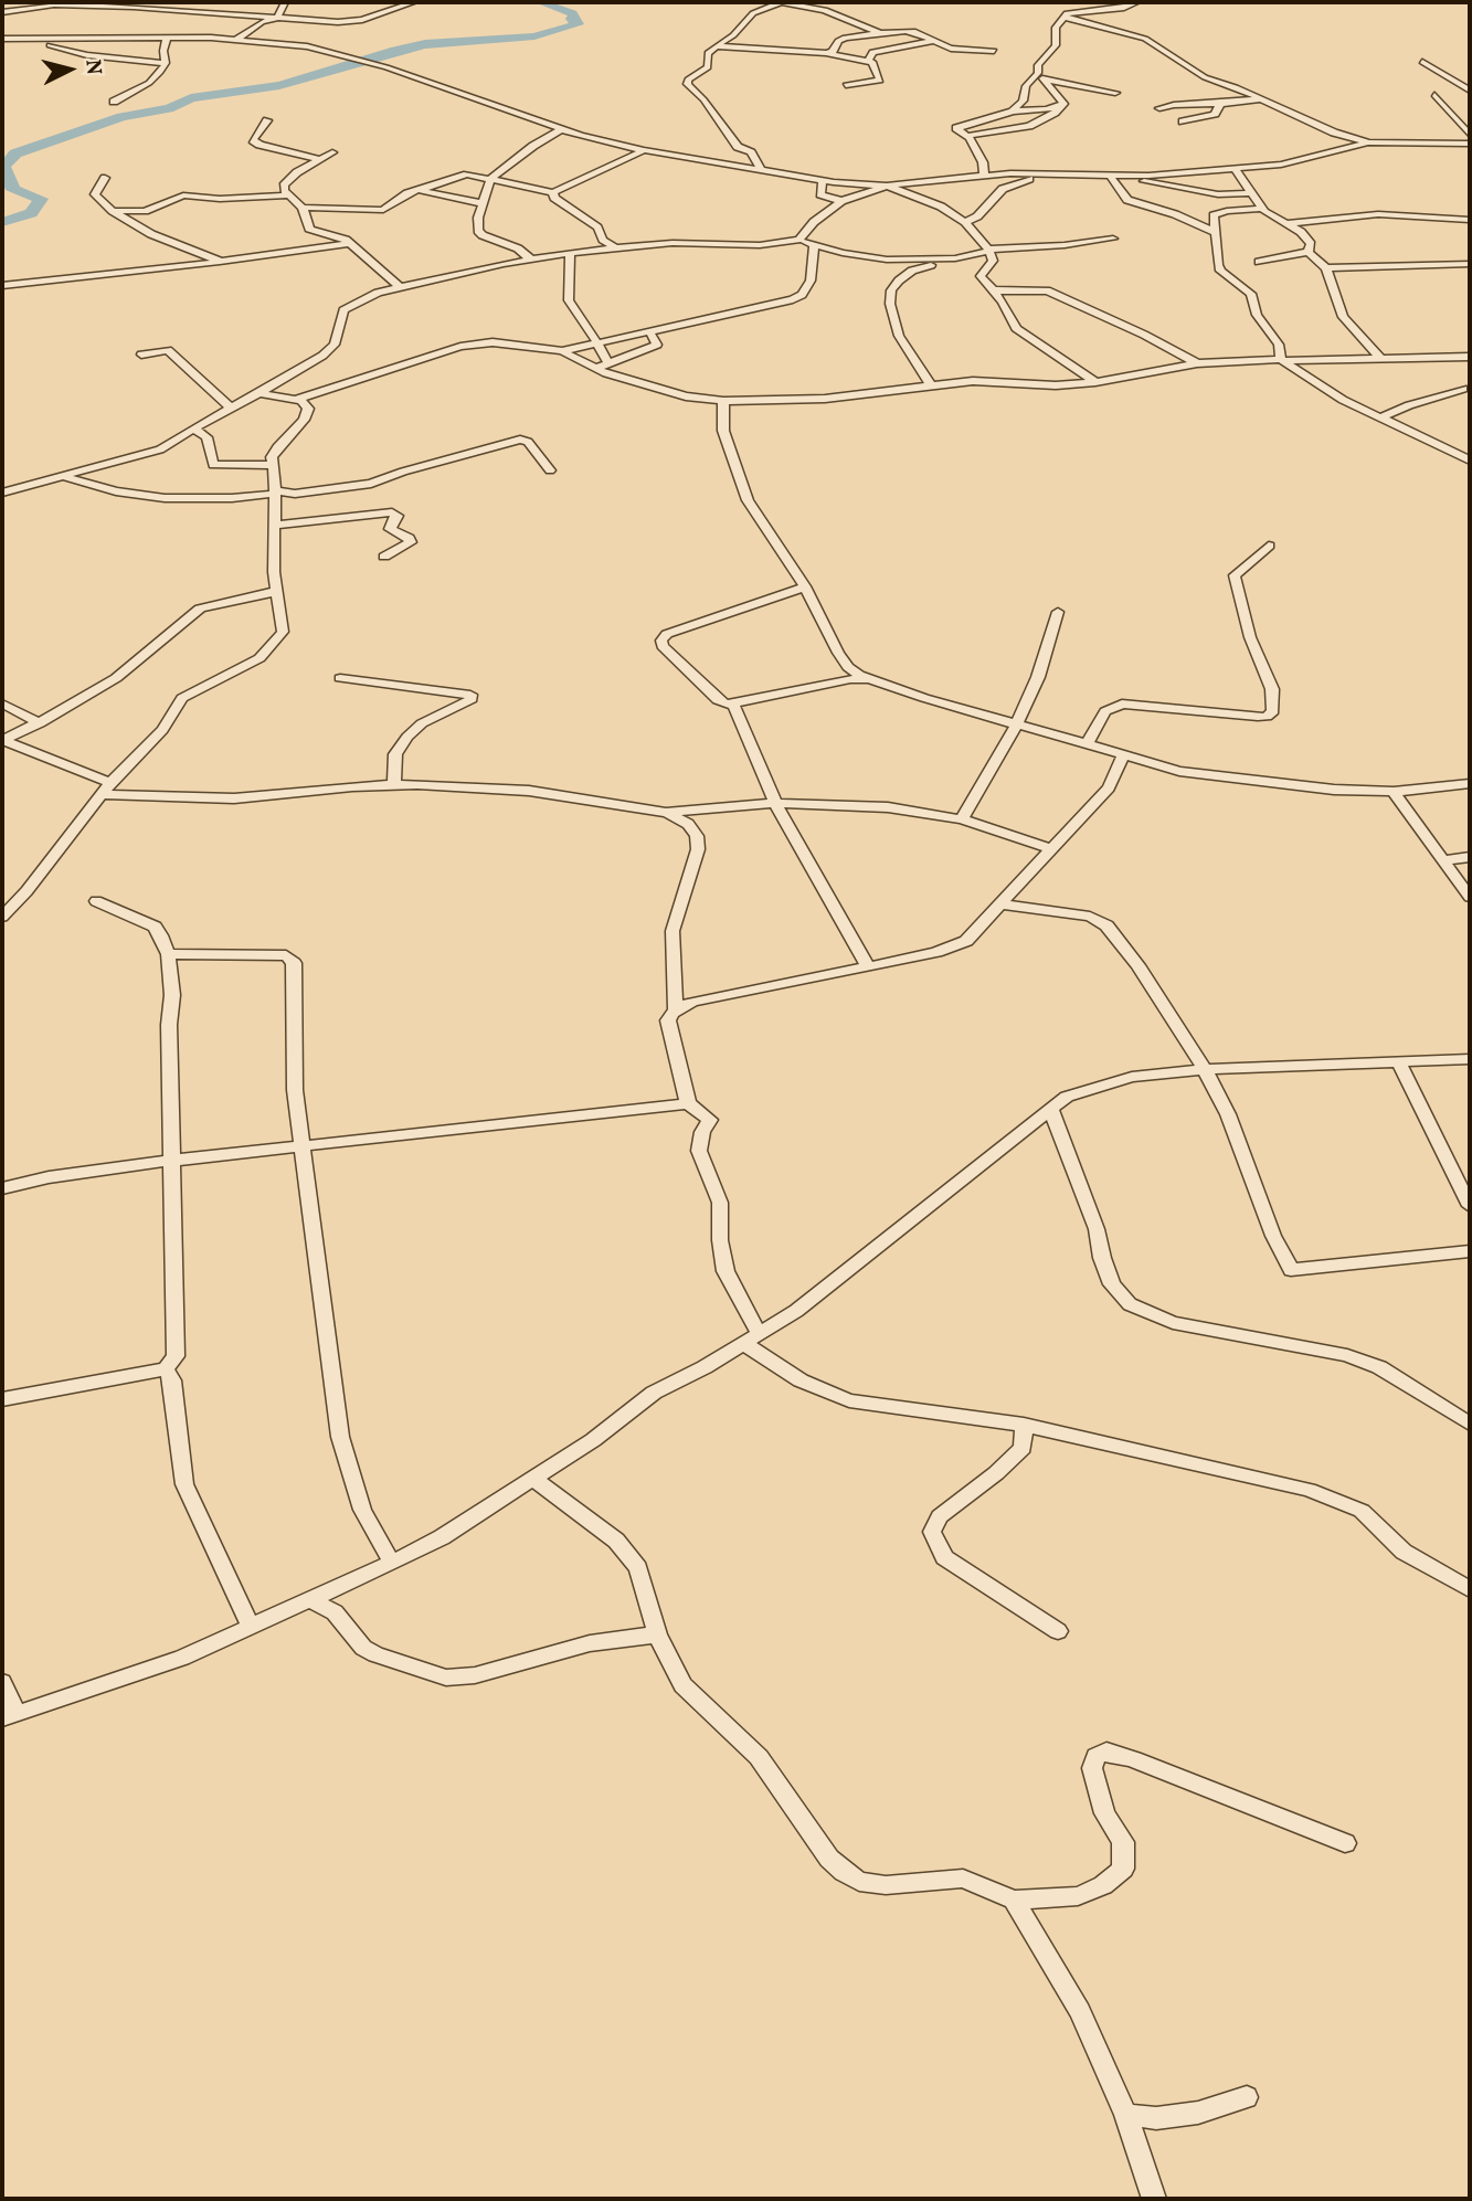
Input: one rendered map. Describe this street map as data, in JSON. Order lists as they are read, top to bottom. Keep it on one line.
{"north":"right"}
